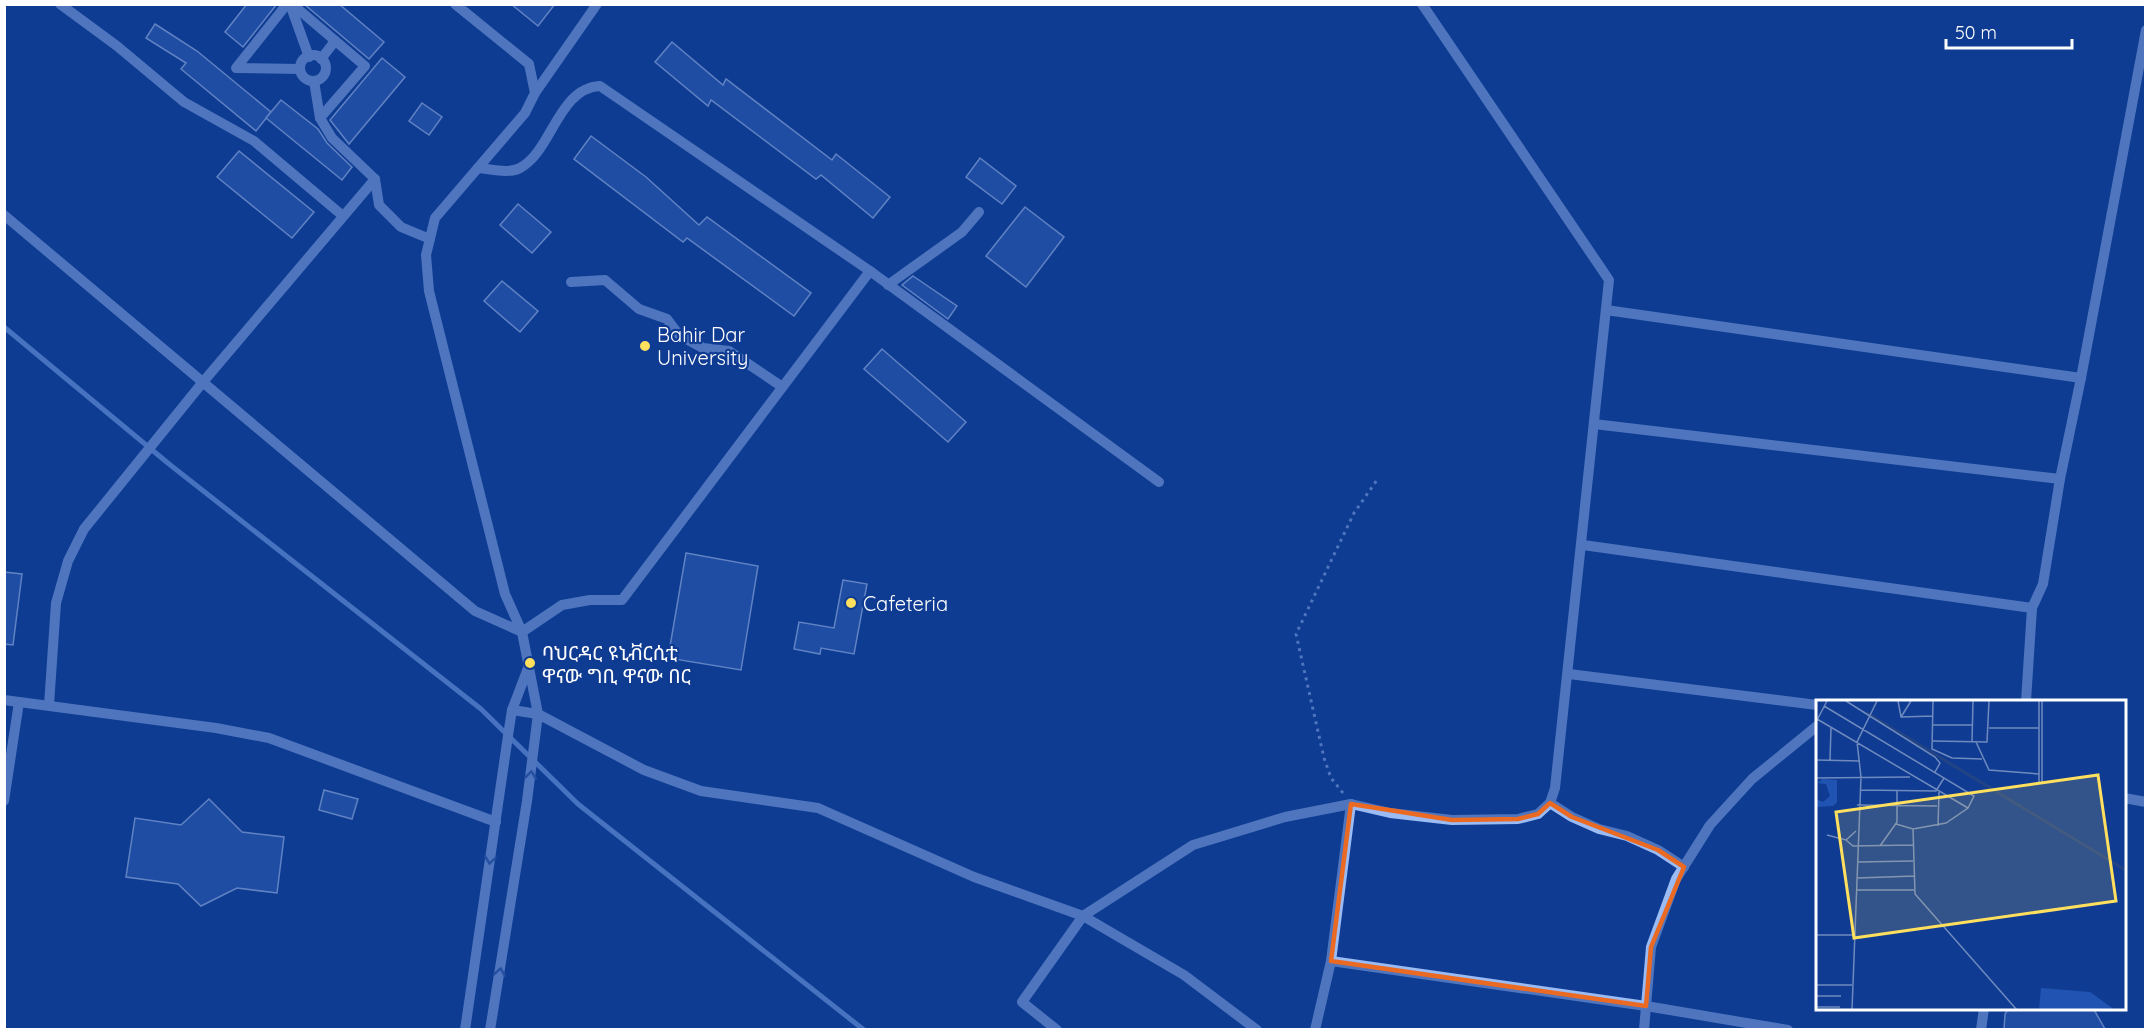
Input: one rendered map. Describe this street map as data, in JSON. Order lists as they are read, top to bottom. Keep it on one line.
{"places":["Bahir Dar University","Cafeteria","ባህርዳር ዩኒቭርሲቲ ዋናው ግቢ ዋናው በር"],"scale_bar":"50 m"}
